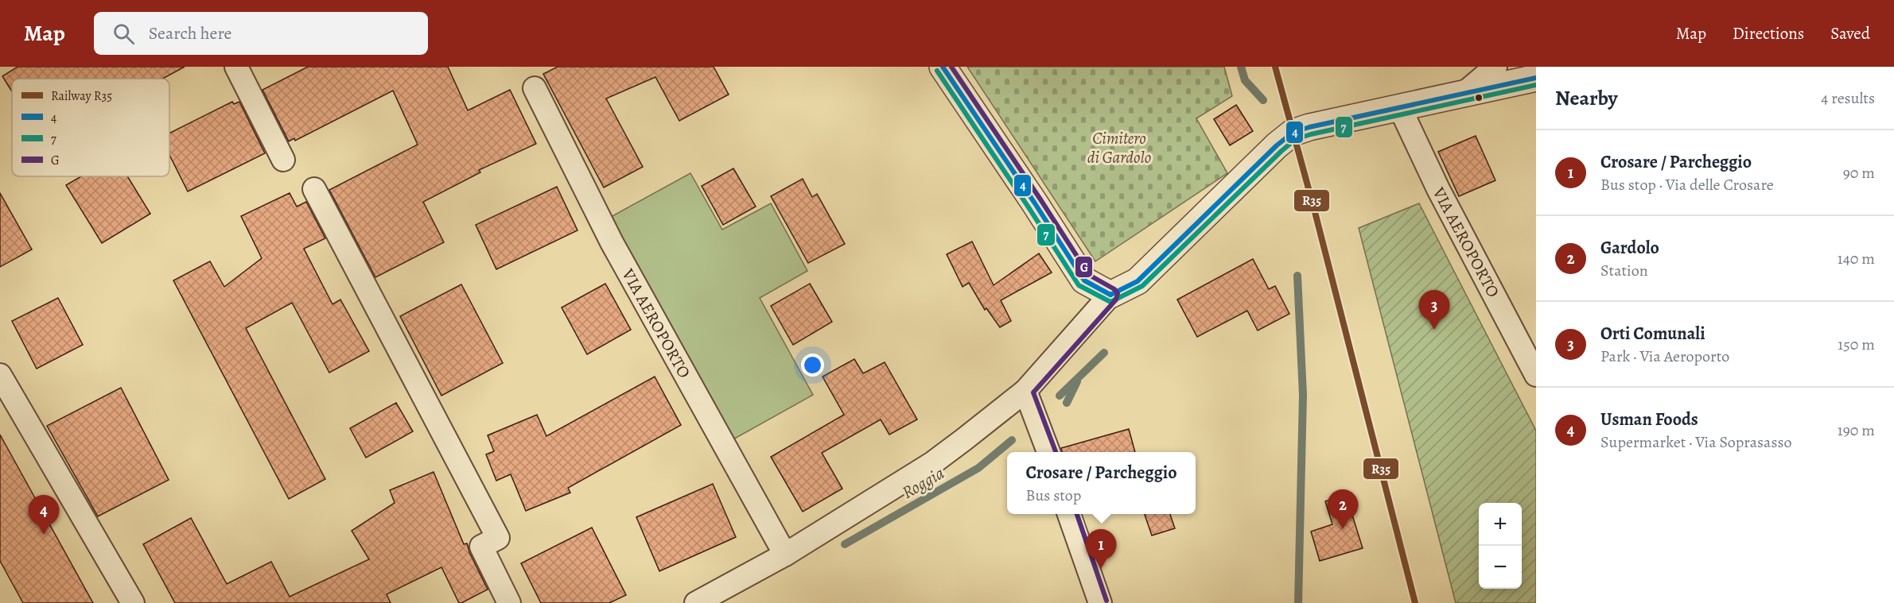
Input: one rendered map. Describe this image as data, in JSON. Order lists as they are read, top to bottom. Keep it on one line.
{"streets":{"street":["VIA AEROPORTO"]},"water":["Roggia"],"parks":["Cimitero di Gardolo"],"lines":["rail line R35","transit line 4","transit line G","transit line 7"],"legend":["Railway R35","4","7","G"],"page":{"header":"Map","search":"Search here","nav":["Map","Directions","Saved"],"heading":["Nearby","4 results"],"list":[{"mark":"1","name":"Crosare / Parcheggio","note":"Bus stop · Via delle Crosare","value":"90 m"},{"mark":"2","name":"Gardolo","note":"Station","value":"140 m"},{"mark":"3","name":"Orti Comunali","note":"Park · Via Aeroporto","value":"150 m"},{"mark":"4","name":"Usman Foods","note":"Supermarket · Via Soprasasso","value":"190 m"}],"pins":["3","2","4","1"],"popup":["Crosare / Parcheggio","Bus stop"],"map_buttons":["+","−"]}}
